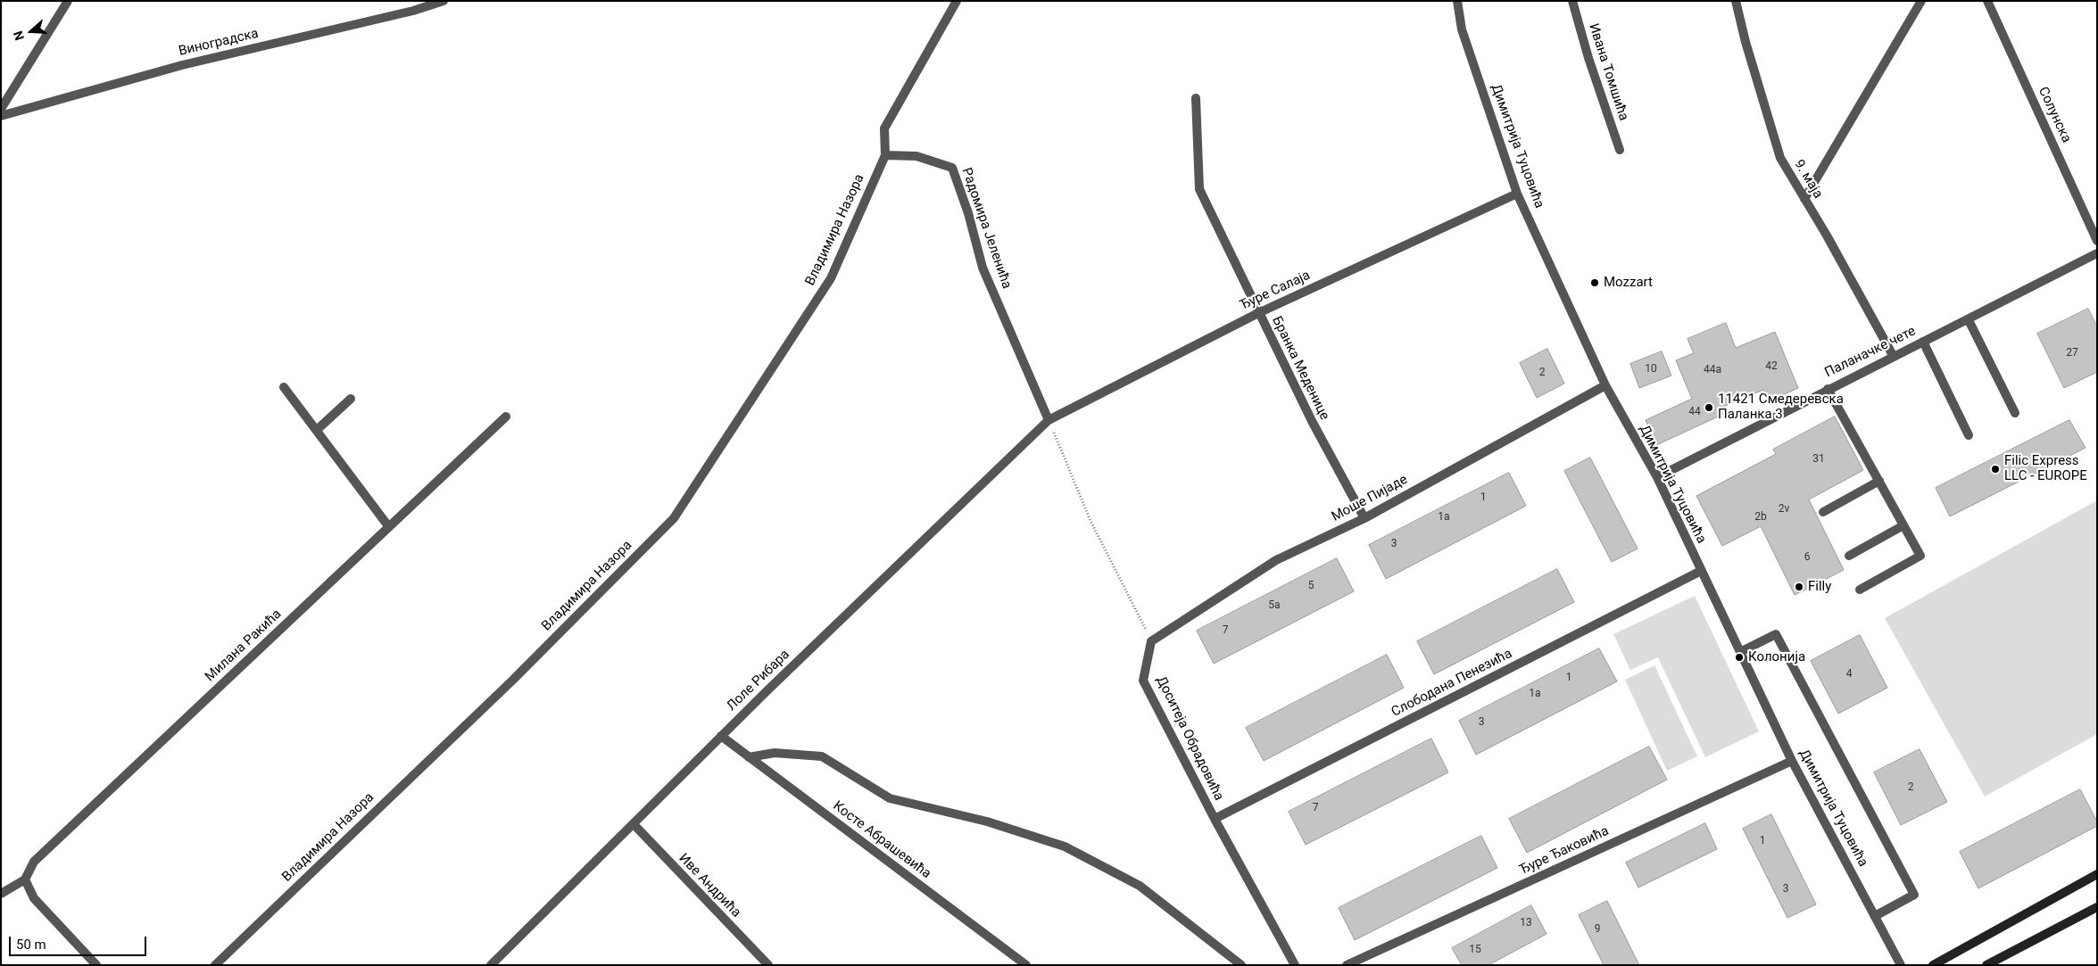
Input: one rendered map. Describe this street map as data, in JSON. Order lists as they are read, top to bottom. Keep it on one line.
{"streets":{"street":["Виноградска","Ивана Томшића","Солунска","Димитрија Туцовића","9. маја","Радомира Јеленића","Владимира Назора","Ђуре Салаја","Паланачке чете","Бранка Меденице","Моше Пијаде","Милана Ракића","Лоле Рибара","Слободана Пенезића","Доситеја Обрадовића","Косте Абрашевића","Ђуре Ђаковића","Иве Андрића"]},"crossings":[["Димитрија Туцовића","Ђуре Салаја"],["Димитрија Туцовића","Паланачке чете"],["Димитрија Туцовића","Моше Пијаде"],["Димитрија Туцовића","Слободана Пенезића"],["Димитрија Туцовића","Ђуре Ђаковића"],["9. маја","Паланачке чете"],["Радомира Јеленића","Владимира Назора"],["Радомира Јеленића","Ђуре Салаја"],["Радомира Јеленића","Лоле Рибара"],["Ђуре Салаја","Бранка Меденице"],["Ђуре Салаја","Лоле Рибара"],["Бранка Меденице","Моше Пијаде"],["Моше Пијаде","Доситеја Обрадовића"],["Лоле Рибара","Косте Абрашевића"],["Лоле Рибара","Иве Андрића"],["Слободана Пенезића","Доситеја Обрадовића"]],"places":["Mozzart","11421 Смедеревска Паланка 3","Filic Express LLC - EUROPE","Filly","Колонија"],"house_numbers":["27","42","10","44a","2","44","31","1","2v","1a","2b","3","6","5","5a","7","4","1","1a","3","2","7","1","3","13","9","15"],"scale_bar":"50 m","north":"left"}
